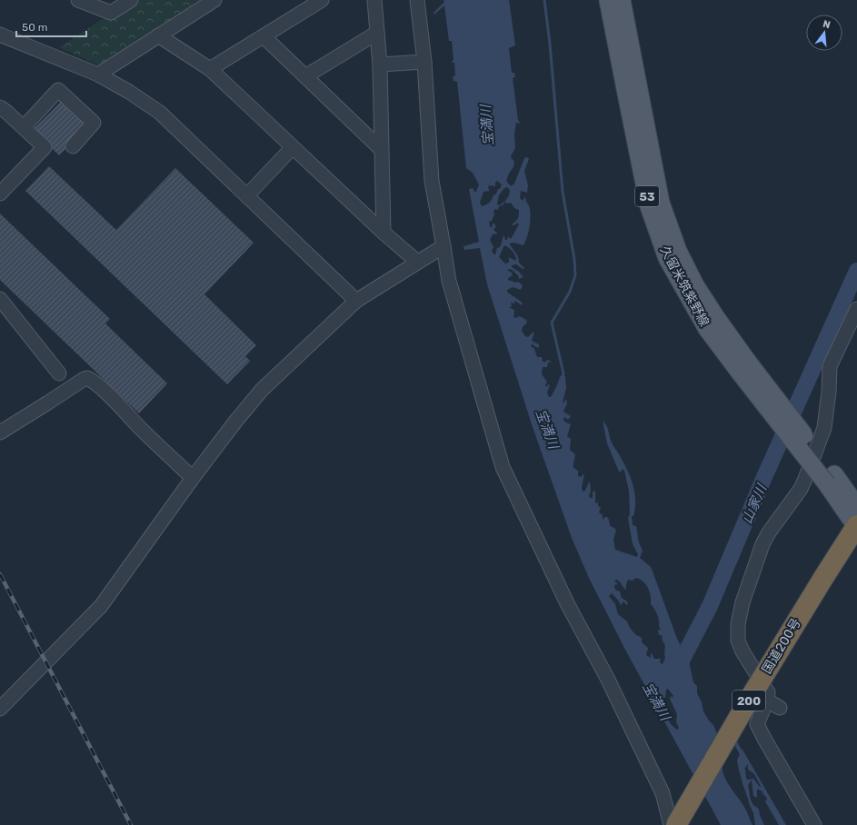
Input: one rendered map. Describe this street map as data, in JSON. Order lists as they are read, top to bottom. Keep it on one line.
{"streets":{"highway":["国道200号","200"],"main road":["53","久留米筑紫野線"]},"crossings":[["久留米筑紫野線","国道200号"]],"water":["宝満川","山家川"],"scale_bar":"50 m","north":"top"}
